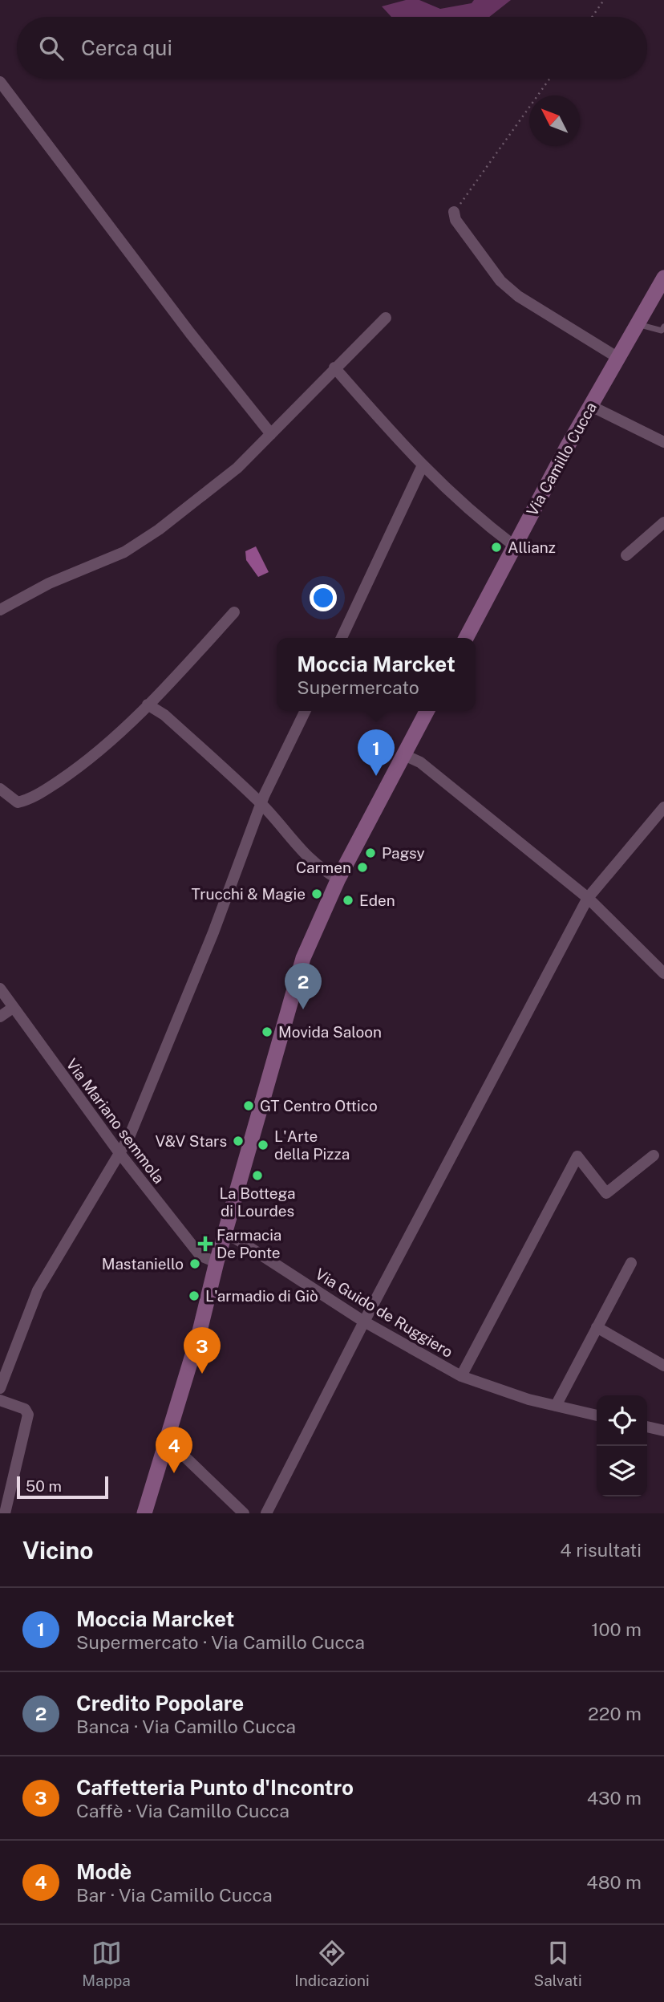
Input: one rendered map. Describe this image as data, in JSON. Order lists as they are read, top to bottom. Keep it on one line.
{"streets":{"street":["Via Camillo Cucca","Via Mariano semmola","Via Guido de Ruggiero"]},"places":{"other":["Allianz","Pagsy","Carmen","Trucchi & Magie","Eden","Movida Saloon","GT Centro Ottico","V&V Stars","L'Arte della Pizza","La Bottega di Lourdes","Mastaniello","L'armadio di Giò"],"health":["Farmacia De Ponte"]},"scale_bar":"50 m","north":"top left","page":{"search":"Cerca qui","popup":["Moccia Marcket","Supermercato"],"pins":["1","2","3","4"],"scale":"50 m","heading":["Vicino","4 risultati"],"list":[{"mark":"1","name":"Moccia Marcket","note":"Supermercato · Via Camillo Cucca","value":"100 m"},{"mark":"2","name":"Credito Popolare","note":"Banca · Via Camillo Cucca","value":"220 m"},{"mark":"3","name":"Caffetteria Punto d'Incontro","note":"Caffè · Via Camillo Cucca","value":"430 m"},{"mark":"4","name":"Modè","note":"Bar · Via Camillo Cucca","value":"480 m"}],"nav":["Mappa","Indicazioni","Salvati"]}}
